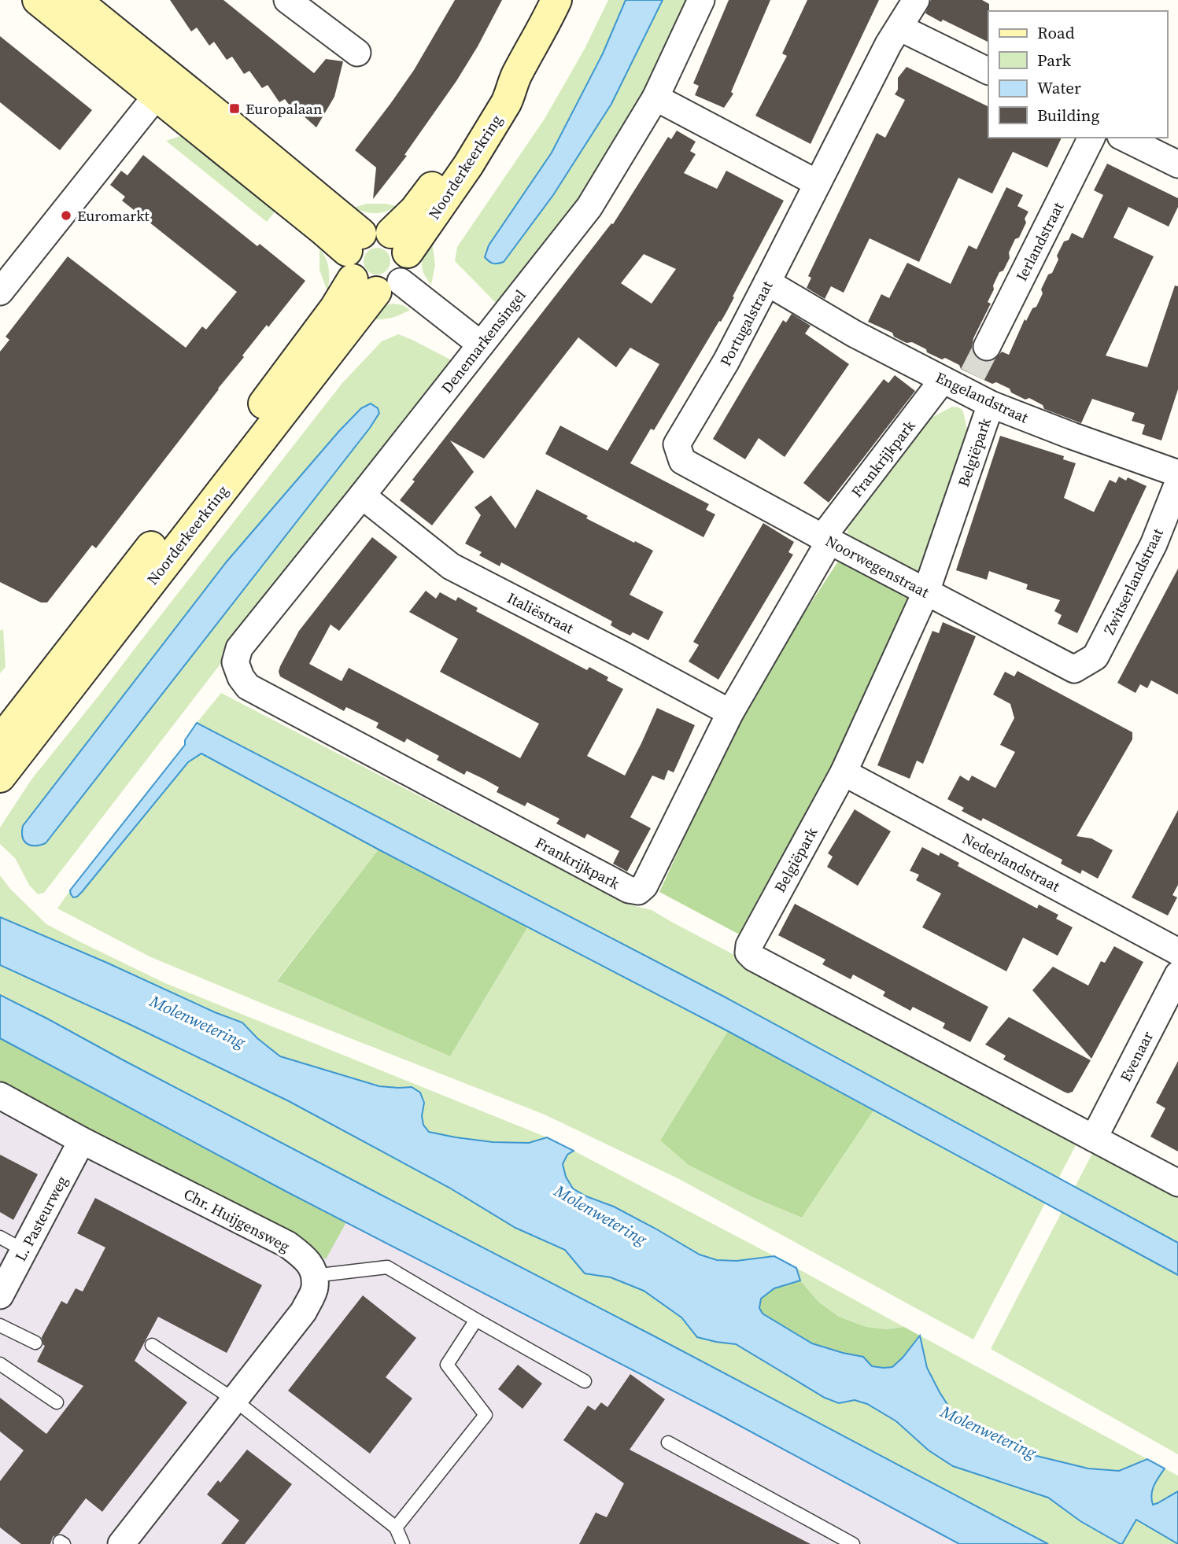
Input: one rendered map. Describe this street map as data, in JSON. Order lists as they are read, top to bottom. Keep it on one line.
{"streets":{"street":["Noorderkeerkring","Ierlandstraat","Portugalstraat","Denemarkensingel","Engelandstraat","Belgiëpark","Frankrijkpark","Noorwegenstraat","Zwitserlandstraat","Italiëstraat","Nederlandstraat","Evenaar","L. Pasteurweg","Chr. Huijgensweg"]},"crossings":[["Portugalstraat","Engelandstraat"],["Portugalstraat","Noorwegenstraat"],["Denemarkensingel","Frankrijkpark"],["Denemarkensingel","Italiëstraat"],["Engelandstraat","Belgiëpark"],["Engelandstraat","Frankrijkpark"],["Belgiëpark","Noorwegenstraat"],["Belgiëpark","Nederlandstraat"],["Belgiëpark","Evenaar"],["Frankrijkpark","Noorwegenstraat"],["Frankrijkpark","Italiëstraat"],["Noorwegenstraat","Zwitserlandstraat"],["L. Pasteurweg","Chr. Huijgensweg"]],"water":["Molenwetering"],"places":{"transit":["Europalaan"],"other":["Euromarkt"]},"legend":["Road","Park","Water","Building"]}
